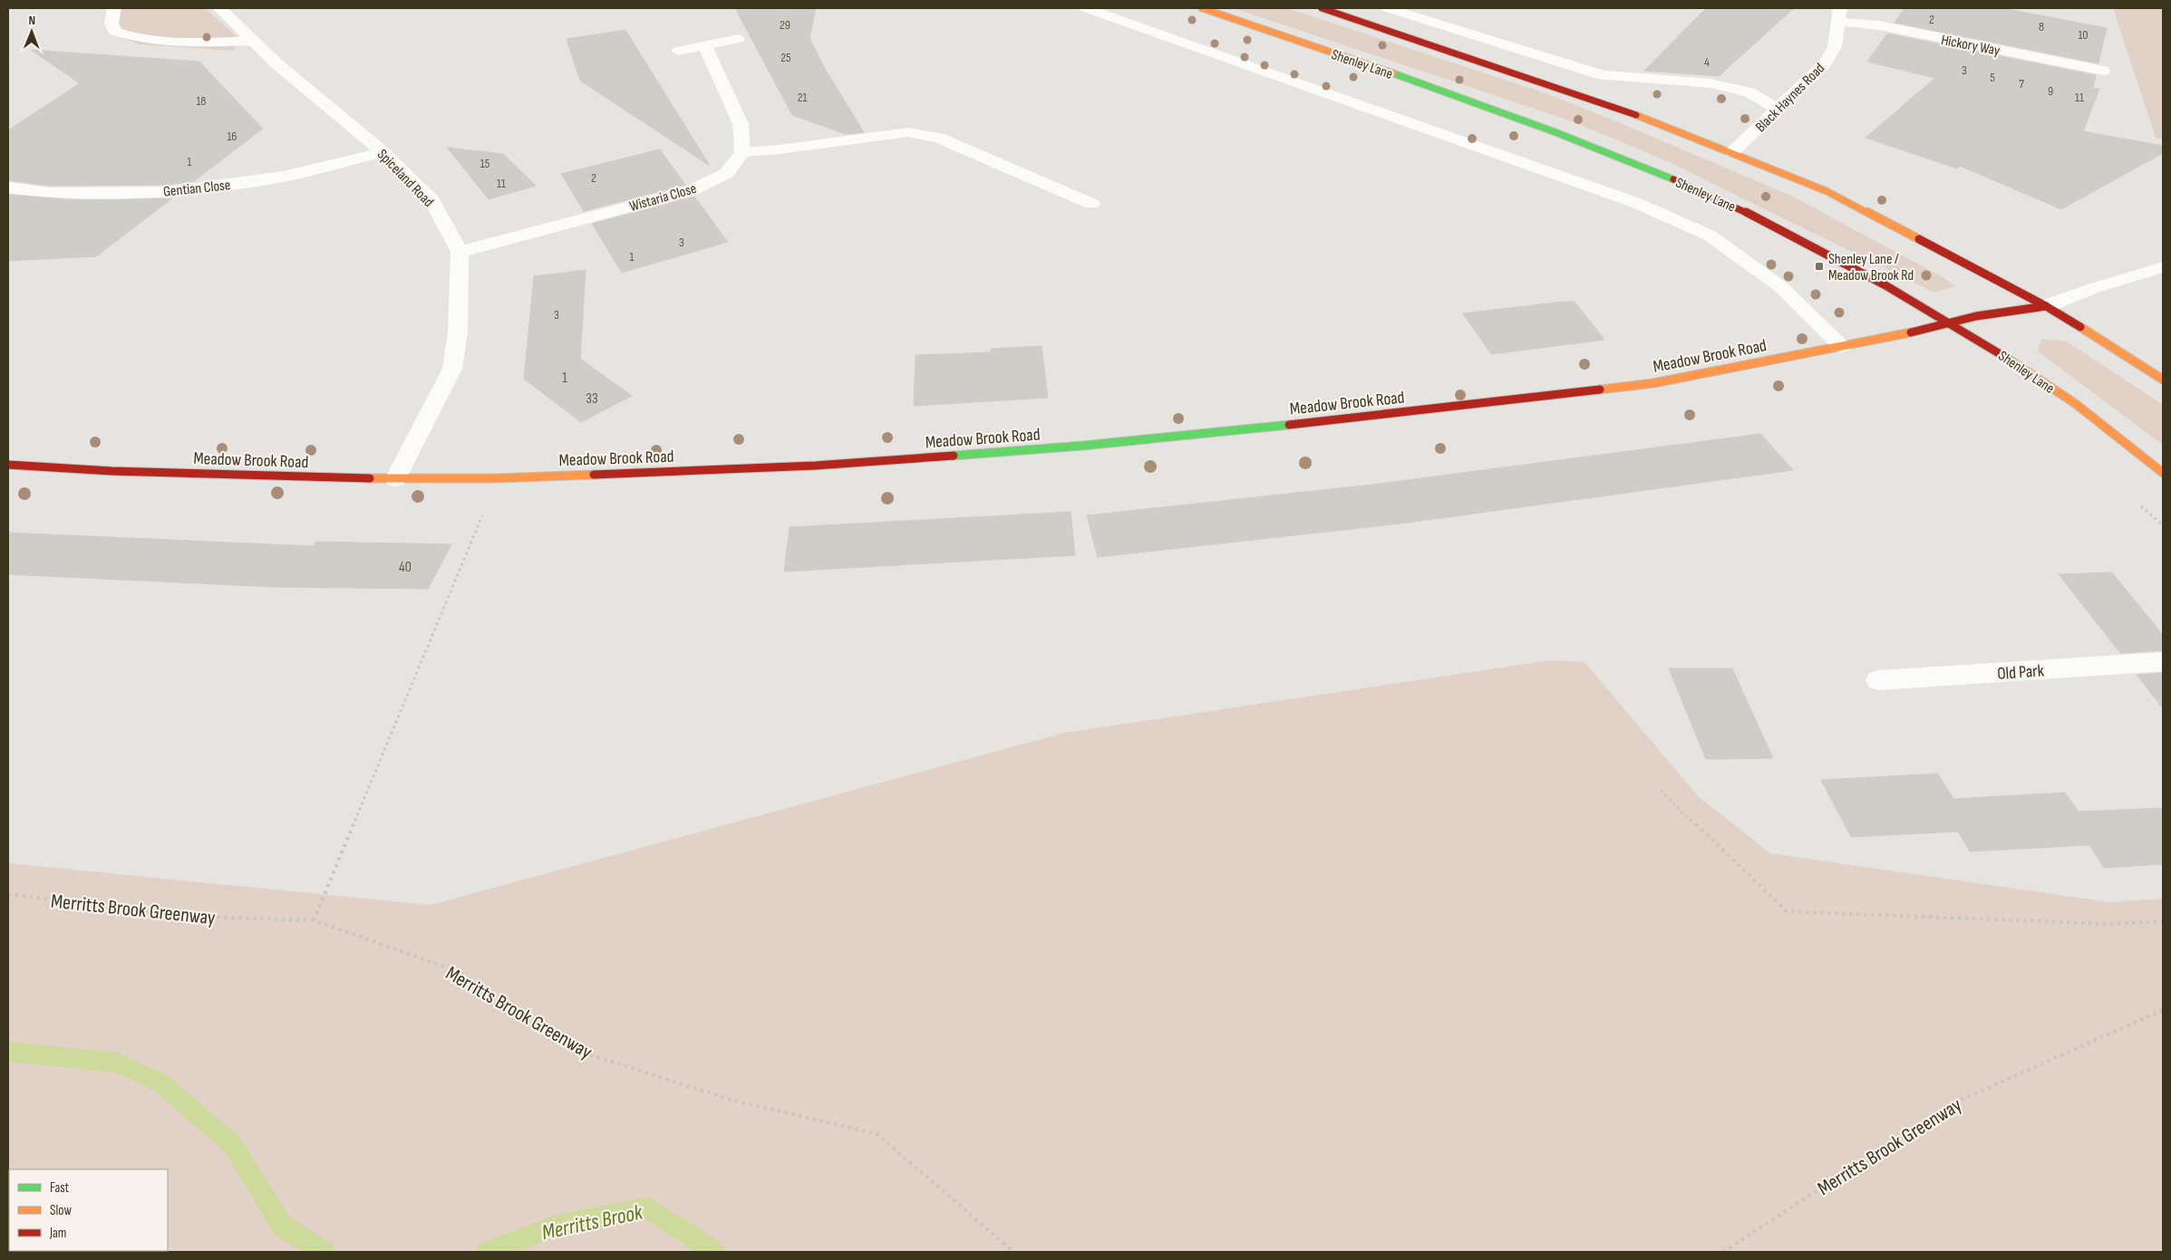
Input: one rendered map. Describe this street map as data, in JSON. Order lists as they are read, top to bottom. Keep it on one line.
{"streets":{"main road":["Shenley Lane","Meadow Brook Road"],"street":["Hickory Way","Black Haynes Road","Spiceland Road","Gentian Close","Wistaria Close","Old Park"],"path":["Merritts Brook Greenway"]},"crossings":[["Hickory Way","Black Haynes Road"],["Shenley Lane","Meadow Brook Road"],["Spiceland Road","Gentian Close"],["Spiceland Road","Wistaria Close"],["Spiceland Road","Meadow Brook Road"]],"water":["Merritts Brook"],"places":{"transit":["Shenley Lane / Meadow Brook Rd"]},"house_numbers":["2","29","8","10","25","4","3","5","7","9","21","11","18","16","1","15","2","11","3","1","3","1","33","40"],"legend":["Fast","Slow","Jam"],"north":"top"}
